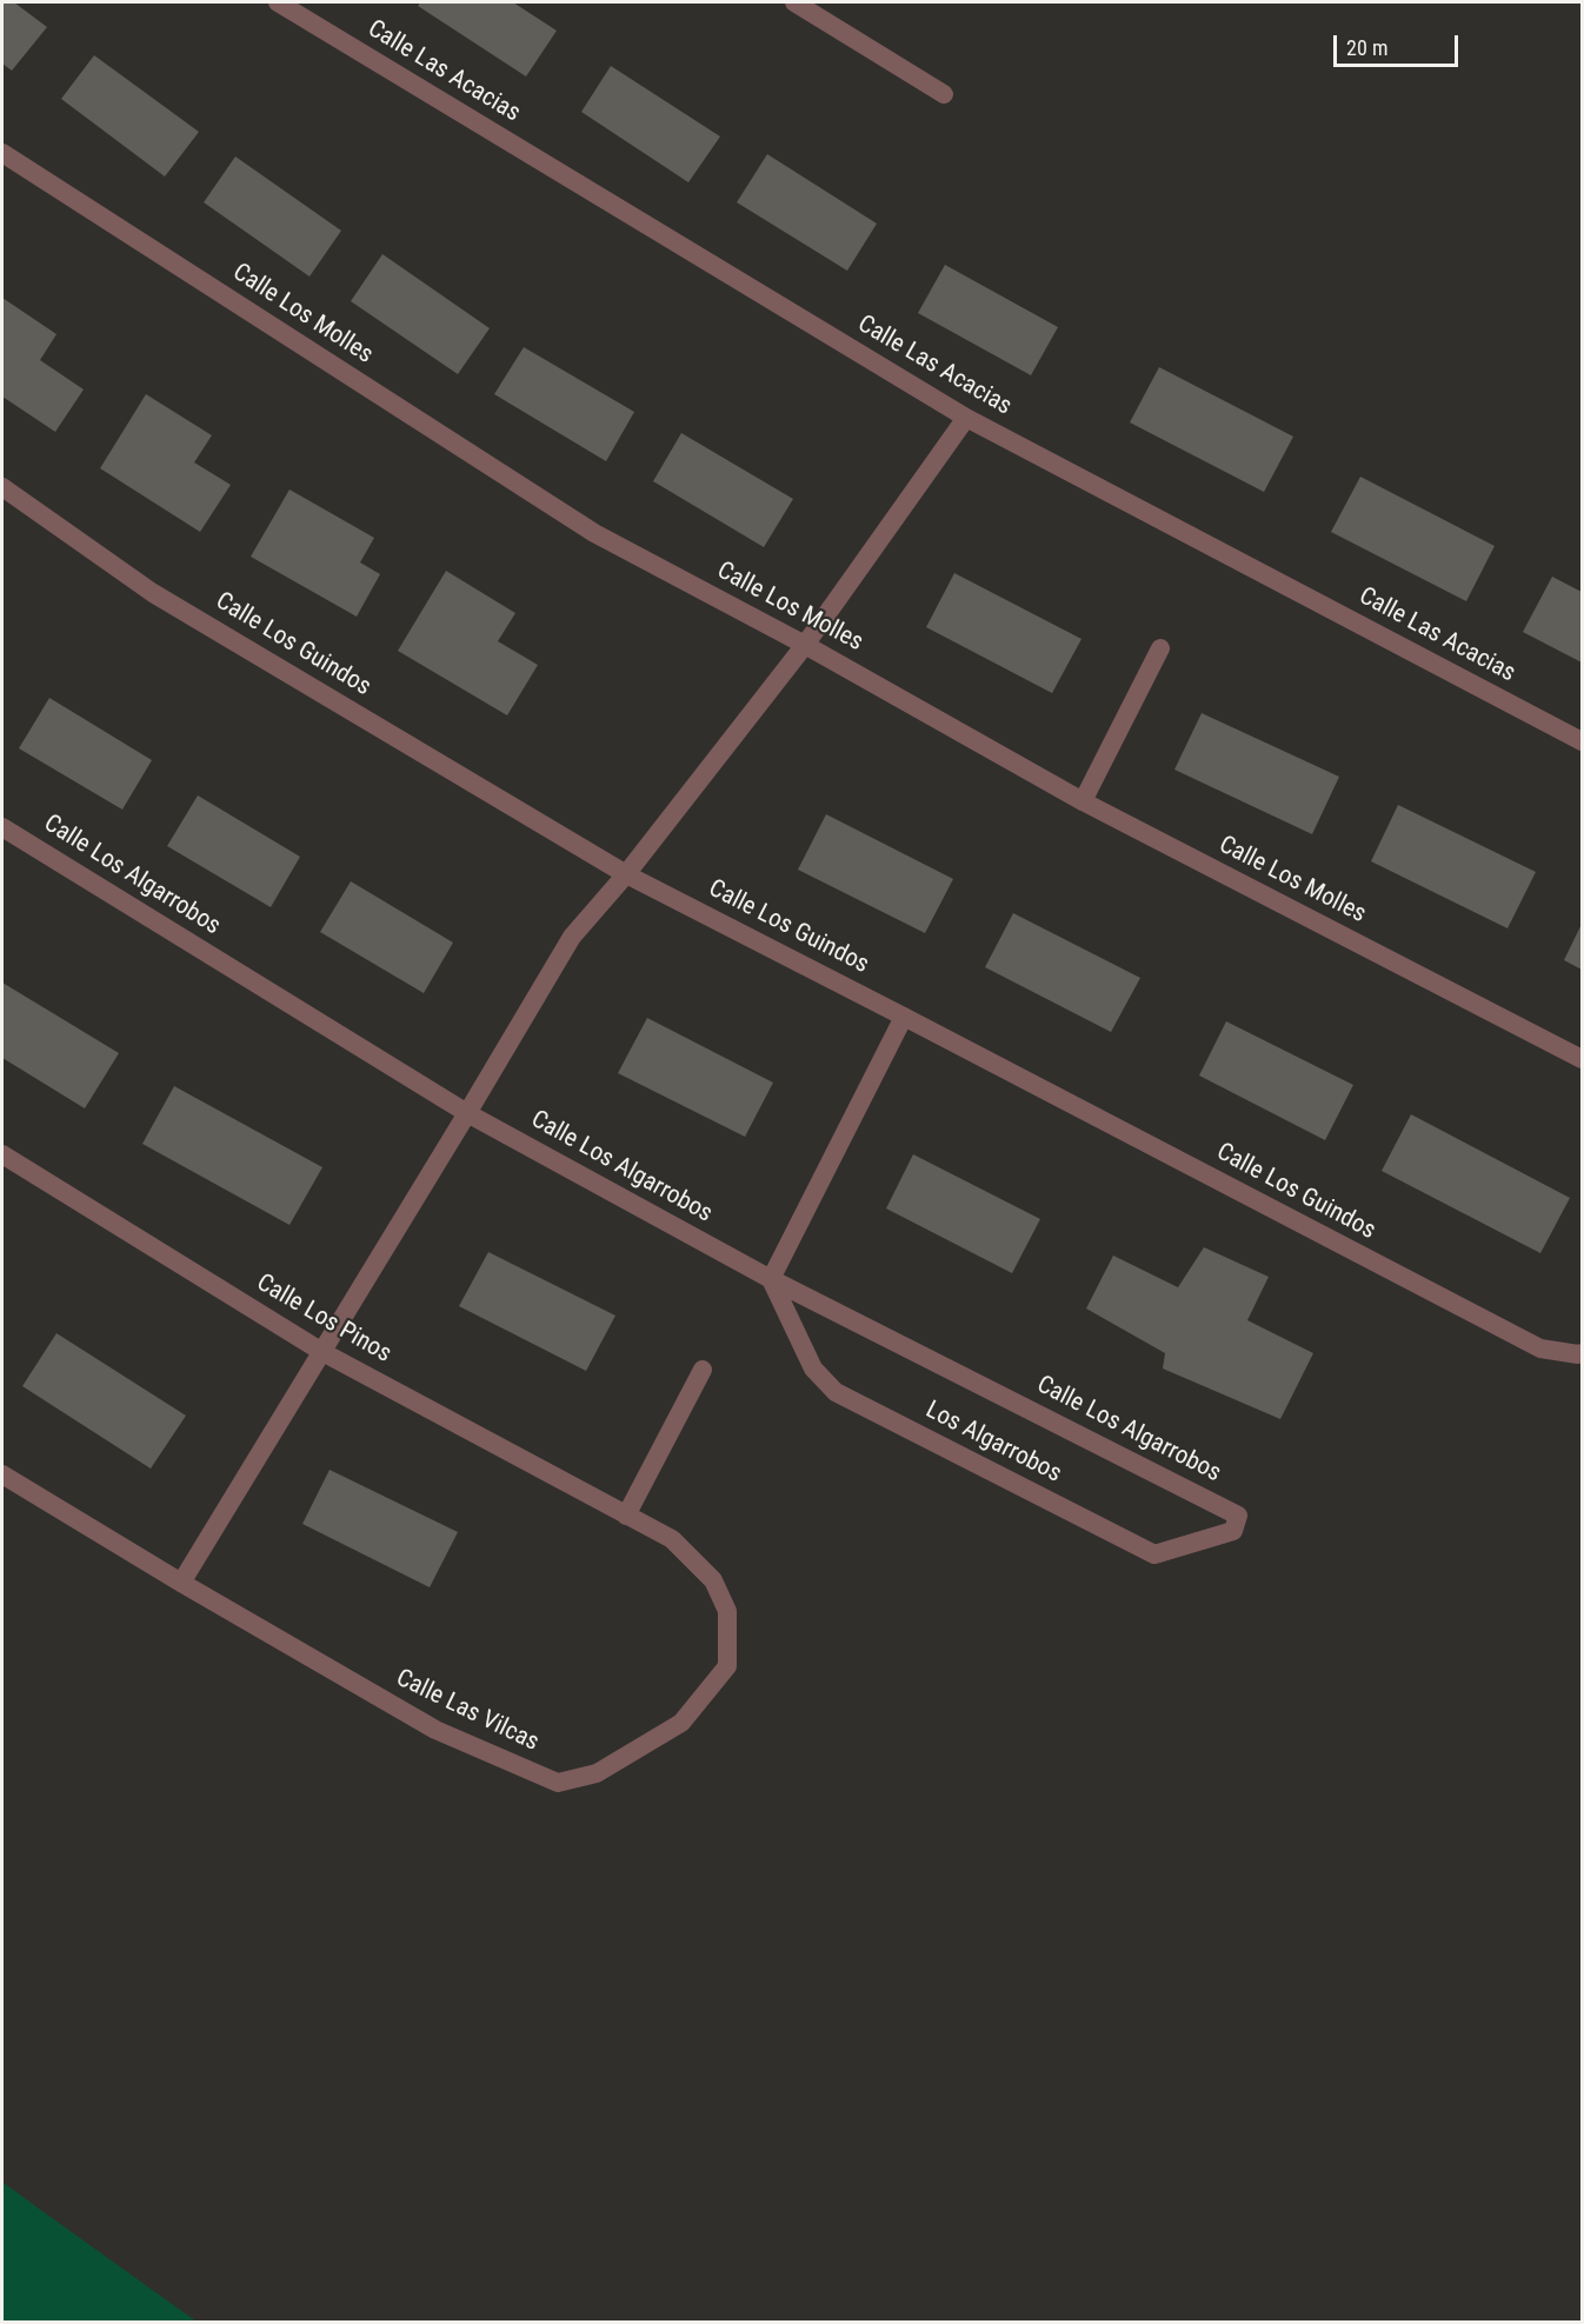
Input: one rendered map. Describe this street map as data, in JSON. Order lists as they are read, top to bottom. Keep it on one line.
{"streets":{"street":["Calle Las Acacias","Calle Los Molles","Calle Los Guindos","Calle Los Algarrobos","Calle Los Pinos","Los Algarrobos","Calle Las Vilcas"]},"crossings":[["Calle Los Algarrobos","Los Algarrobos"],["Calle Los Pinos","Calle Las Vilcas"]],"scale_bar":"20 m"}
